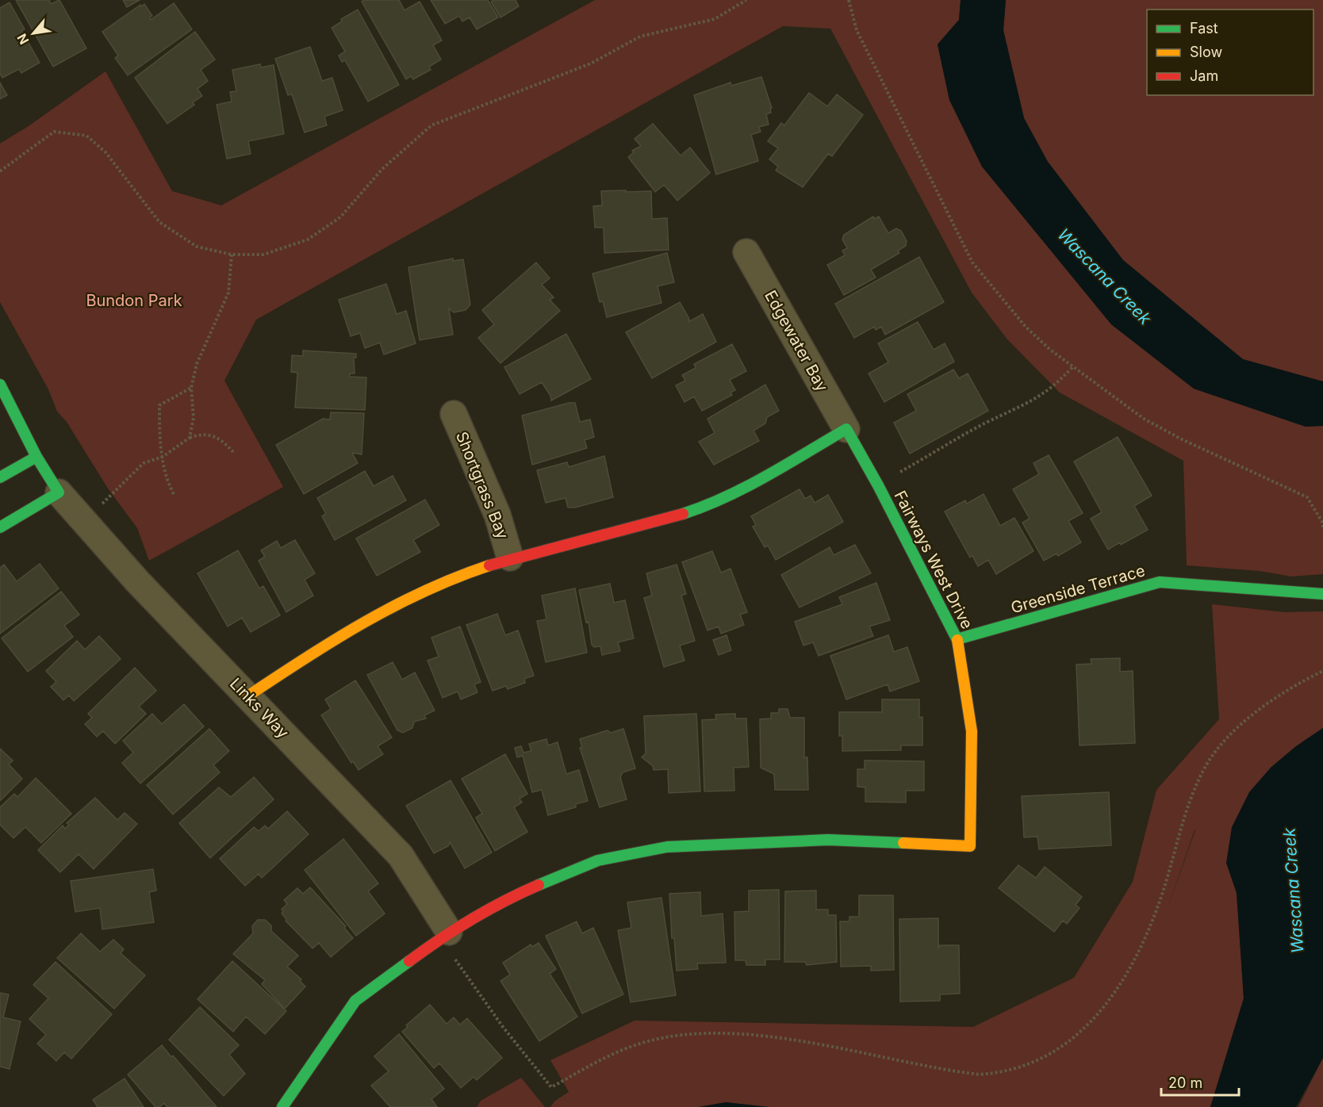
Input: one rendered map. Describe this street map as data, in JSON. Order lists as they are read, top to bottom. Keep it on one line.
{"streets":{"street":["Edgewater Bay","Shortgrass Bay","Fairways West Drive","Greenside Terrace","Links Way"]},"crossings":[["Edgewater Bay","Fairways West Drive"],["Fairways West Drive","Greenside Terrace"],["Fairways West Drive","Links Way"]],"water":["Wascana Creek"],"parks":["Bundon Park"],"legend":["Fast","Slow","Jam"],"scale_bar":"20 m","north":"bottom left"}
